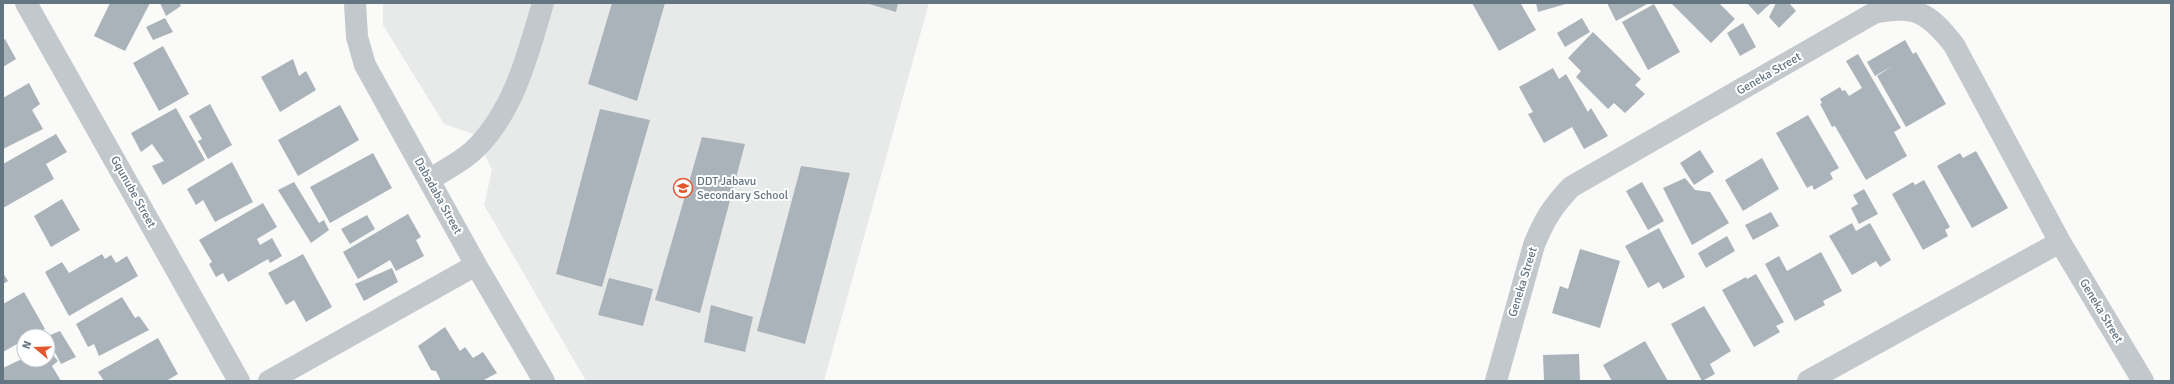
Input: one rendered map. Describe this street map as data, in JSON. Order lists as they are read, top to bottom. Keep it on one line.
{"streets":{"street":["Geneka Street","Gqunube Street","Dabadaba Street"]},"places":{"school or university":["DDT Jabavu Secondary School"]},"north":"left"}
